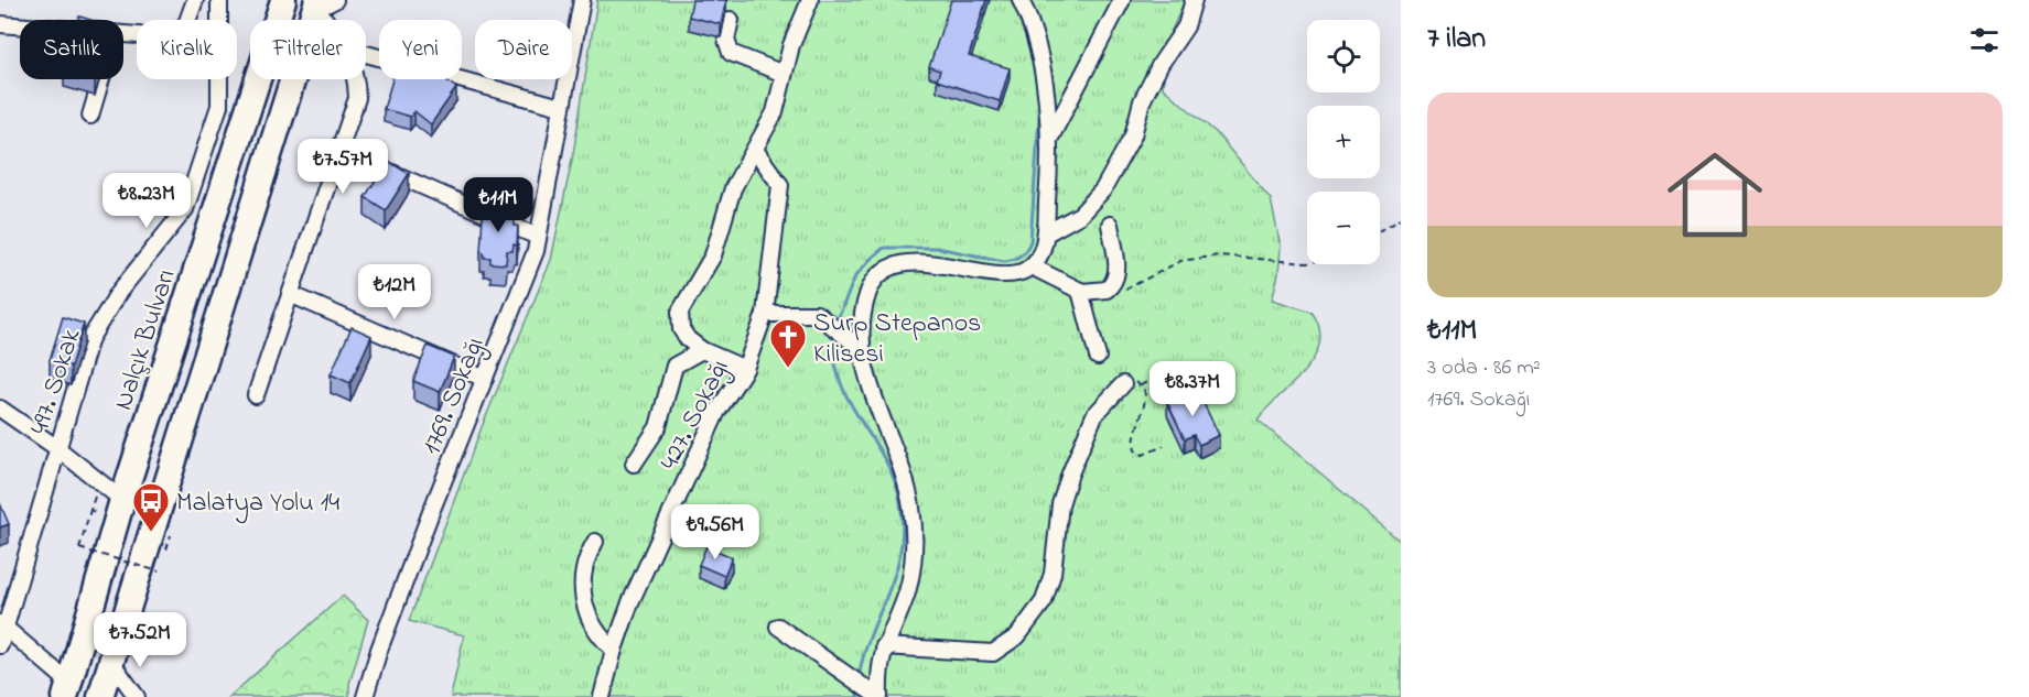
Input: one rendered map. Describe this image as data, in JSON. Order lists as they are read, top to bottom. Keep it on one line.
{"streets":{"highway":["Nalçık Bulvarı"],"street":["497. Sokak","1769. Sokağı","427. Sokağı"]},"places":{"church":["Surp Stepanos Kilisesi"],"bus stop":["Malatya Yolu 14"]},"page":{"heading":"7 ilan","map_buttons":["+","−"],"chip":["Satılık","Kiralık","Filtreler","Yeni","Daire"],"list":[{"name":"₺11M","note":"3 oda · 86 m² · 1769. Sokağı"}],"price":["₺7.57M","₺8.23M","₺11M","₺12M","₺8.37M","₺9.56M","₺7.52M"]}}
